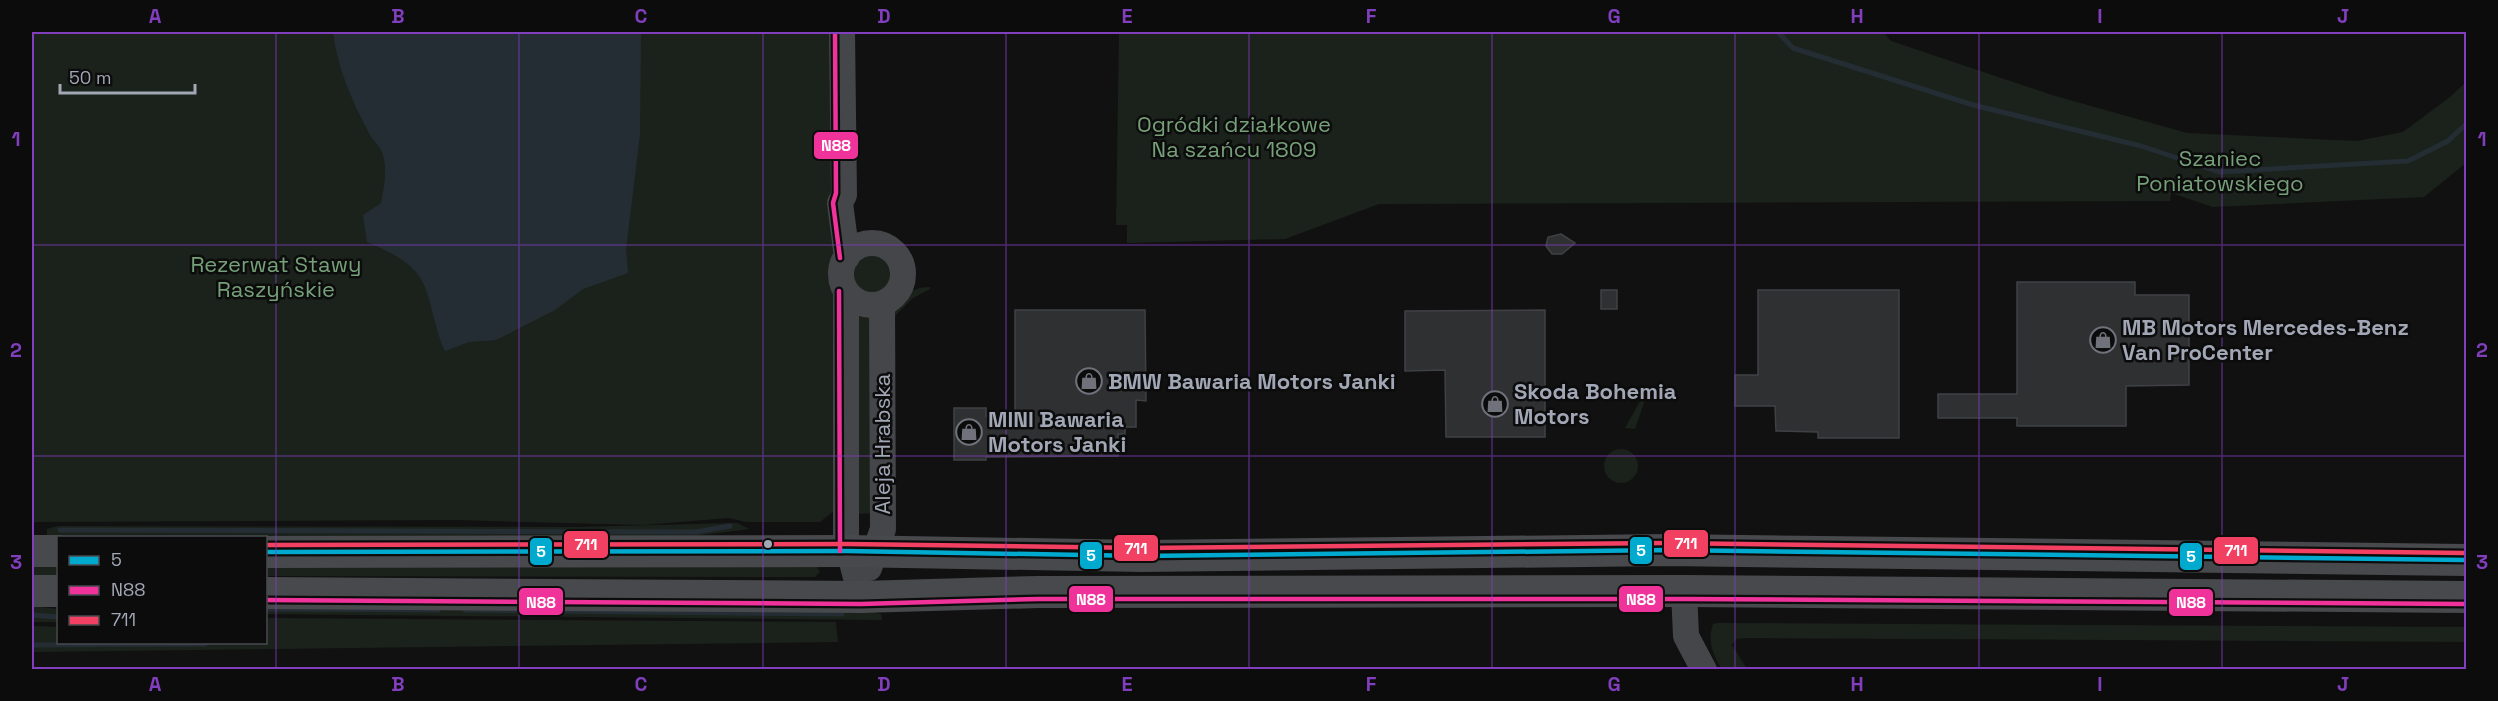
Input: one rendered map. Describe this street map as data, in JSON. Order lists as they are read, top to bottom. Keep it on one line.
{"streets":{"street":["Aleja Hrabska"]},"parks":["Ogródki działkowe Na szańcu 1809","Szaniec Poniatowskiego","Rezerwat Stawy Raszyńskie"],"places":{"shop":["MB Motors Mercedes-Benz Van ProCenter","BMW Bawaria Motors Janki","Skoda Bohemia Motors","MINI Bawaria Motors Janki"]},"lines":["transit line N88","transit line 711","transit line 5"],"legend":["5","N88","711"],"scale_bar":"50 m","grid":{"columns":["A","B","C","D","E","F","G","H","I","J"],"rows":["1","2","3"]}}
